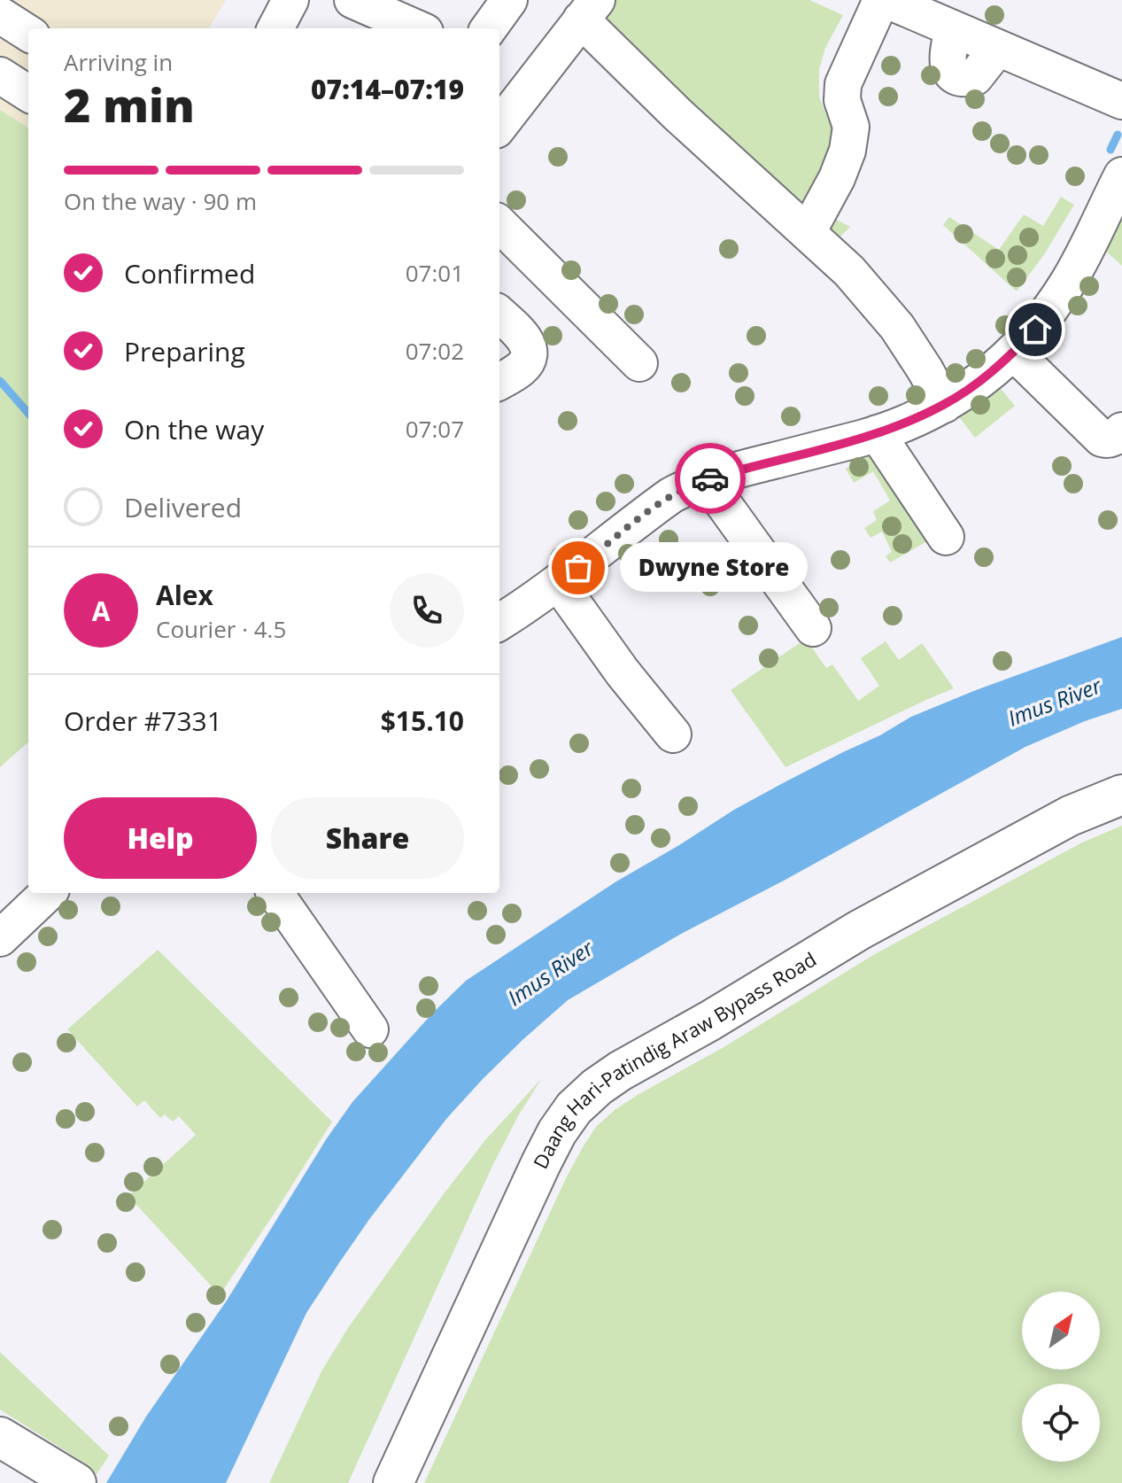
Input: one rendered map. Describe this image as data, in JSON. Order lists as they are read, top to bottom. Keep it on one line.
{"streets":{"main road":["Daang Hari-Patindig Araw Bypass Road"]},"water":["Imus River"],"places":["Dwyne Store"],"north":"top right","page":{"heading":["2 min","Arriving in","07:14–07:19"],"panel":["Alex","Courier · 4.5","Order #7331","$15.10"],"bar":"On the way · 90 m","list":[["Confirmed","07:01"],["Preparing","07:02"],["On the way","07:07"],"Delivered"],"bubble":"Dwyne Store","round":"A","buttons":["Help","Share"]}}
